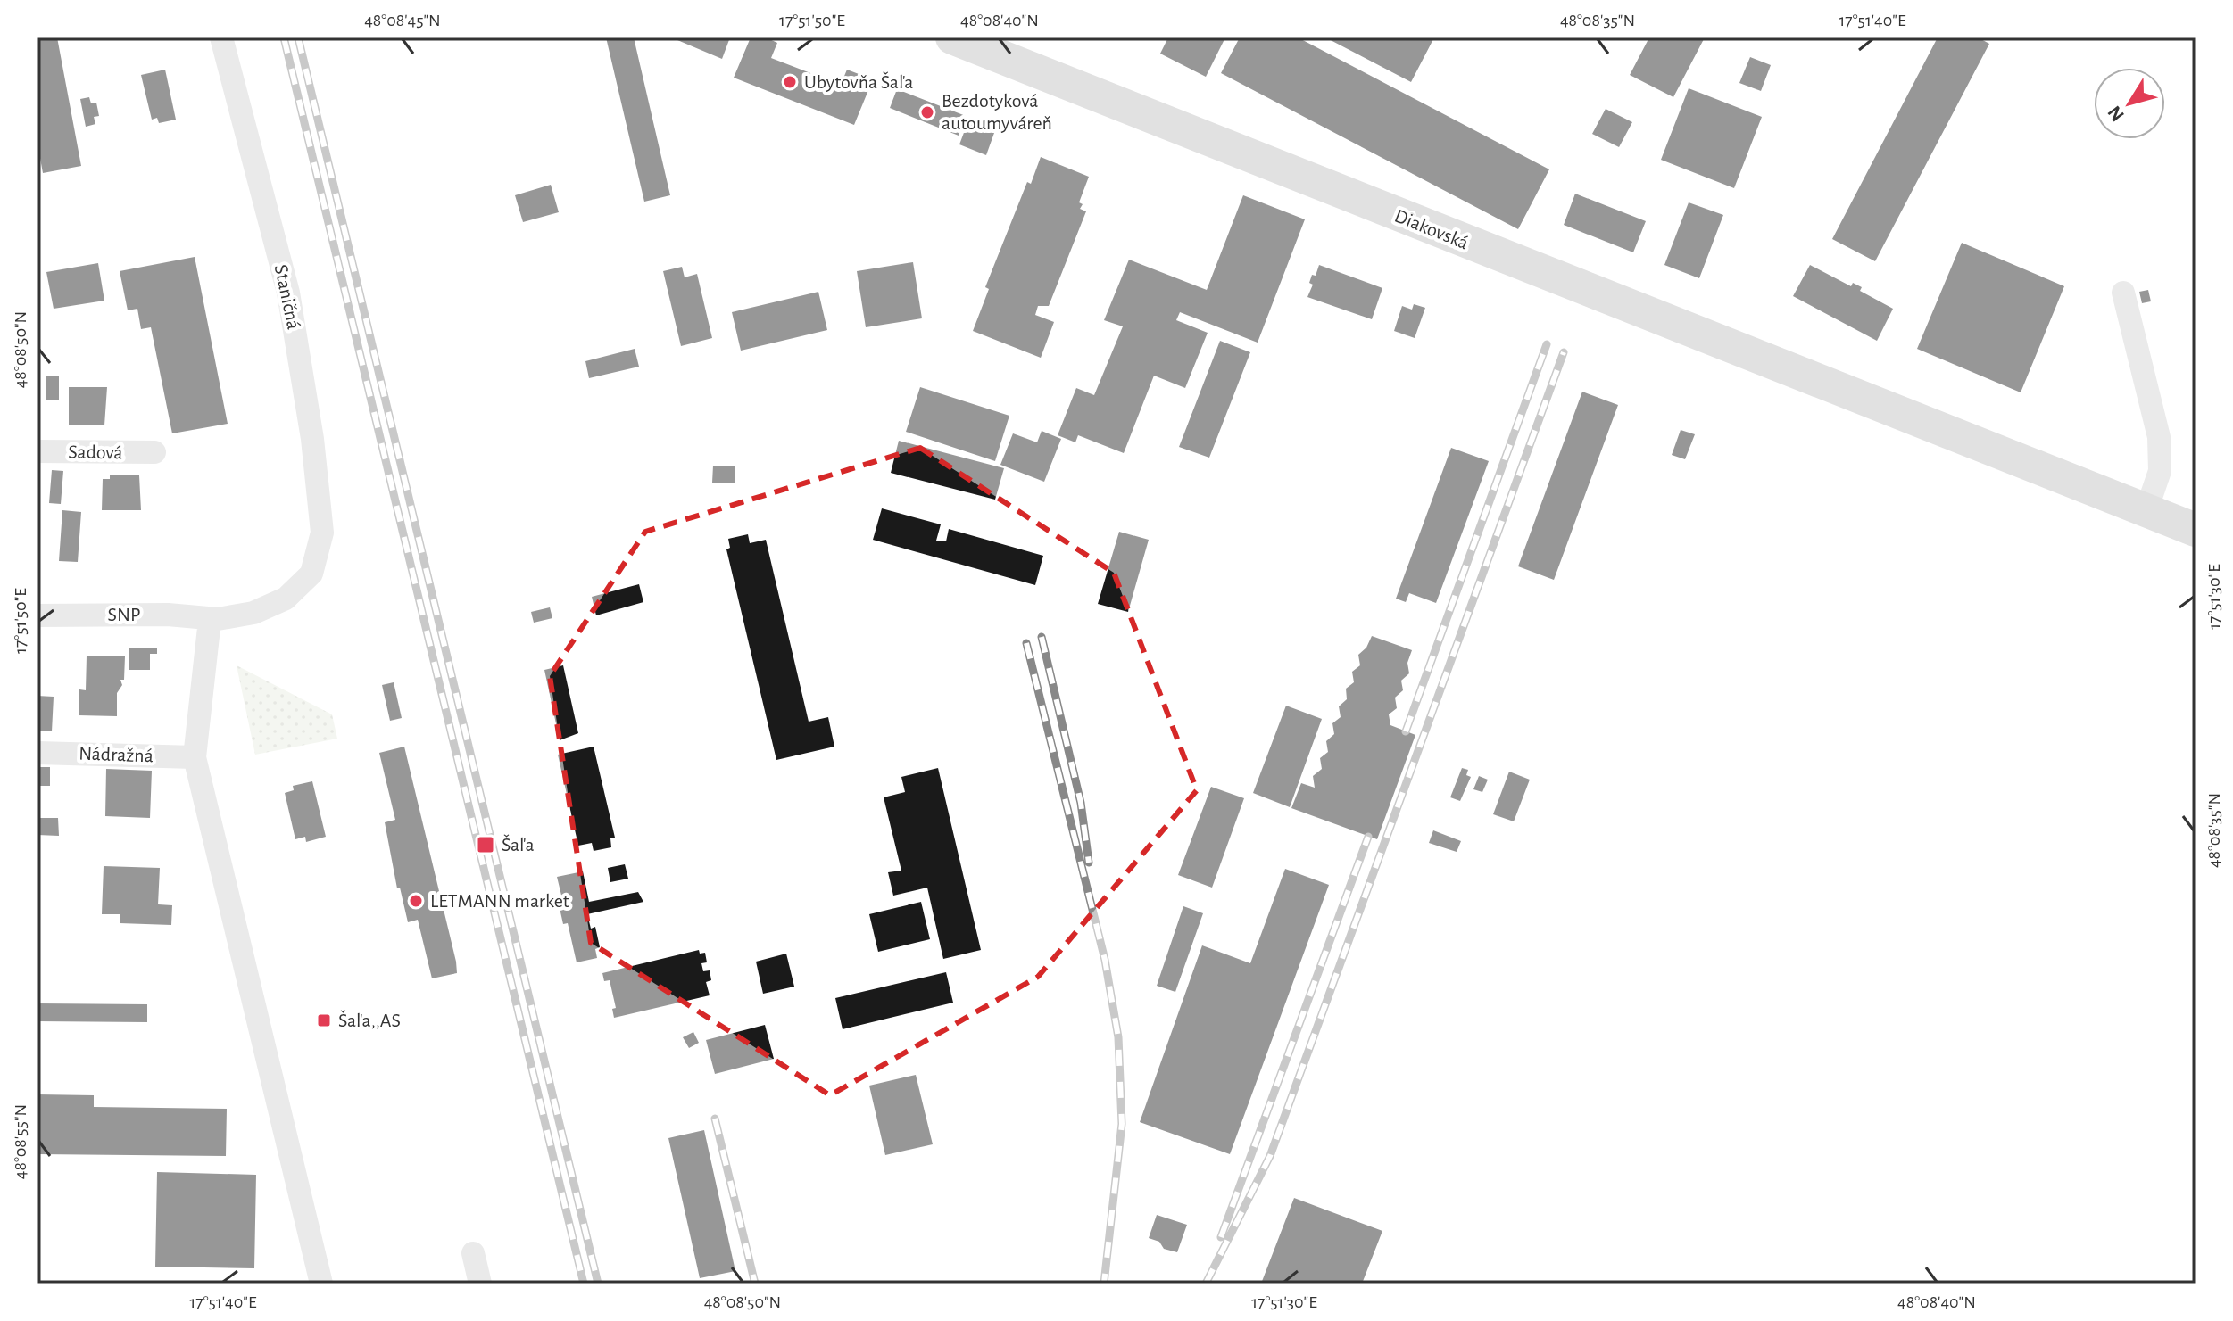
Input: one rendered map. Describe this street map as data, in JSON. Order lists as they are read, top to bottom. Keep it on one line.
{"streets":{"street":["Diakovská","Staničná","Sadová","SNP","Nádražná"]},"crossings":[["Staničná","SNP"]],"places":{"other":["Ubytovňa Šaľa","Bezdotyková autoumyváreň","LETMANN market"],"transit":["Šaľa","Šaľa,,AS"]},"north":"bottom left","coordinates":["48°08'45\"N","17°51'50\"E","48°08'40\"N","48°08'35\"N","17°51'40\"E","48°08'50\"N","17°51'30\"E","48°08'55\"N"]}
